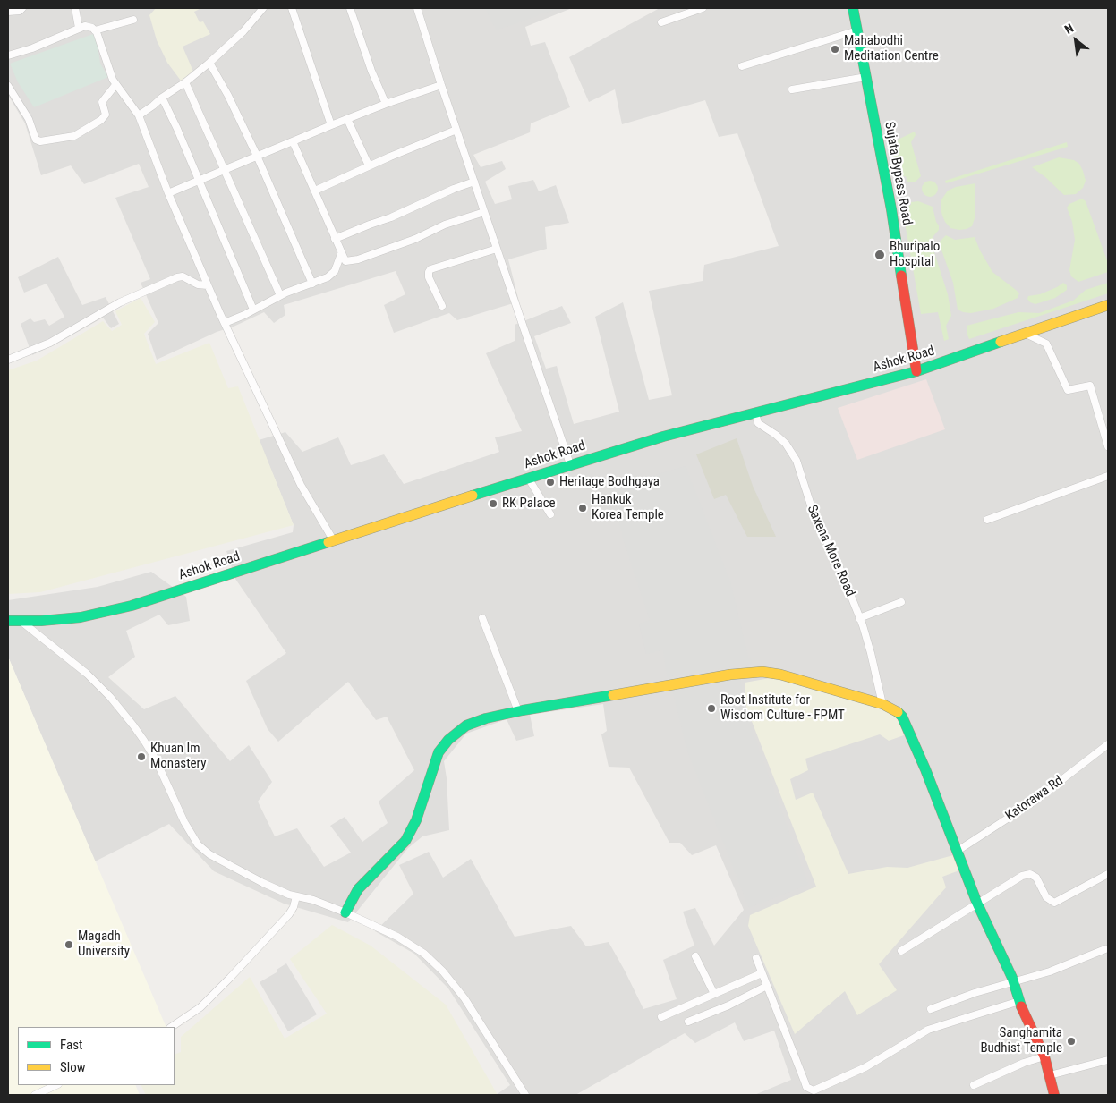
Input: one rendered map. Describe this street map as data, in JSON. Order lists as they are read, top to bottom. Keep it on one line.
{"streets":{"street":["Sujata Bypass Road","Ashok Road","Saxena More Road","Katorawa Rd"]},"crossings":[["Sujata Bypass Road","Ashok Road"],["Ashok Road","Saxena More Road"]],"places":["Mahabodhi Meditation Centre","Bhuripalo Hospital","Heritage Bodhgaya","RK Palace","Hankuk Korea Temple","Root Institute for Wisdom Culture - FPMT","Khuan Im Monastery","Magadh University","Sanghamita Budhist Temple"],"legend":["Fast","Slow"],"north":"top left"}
